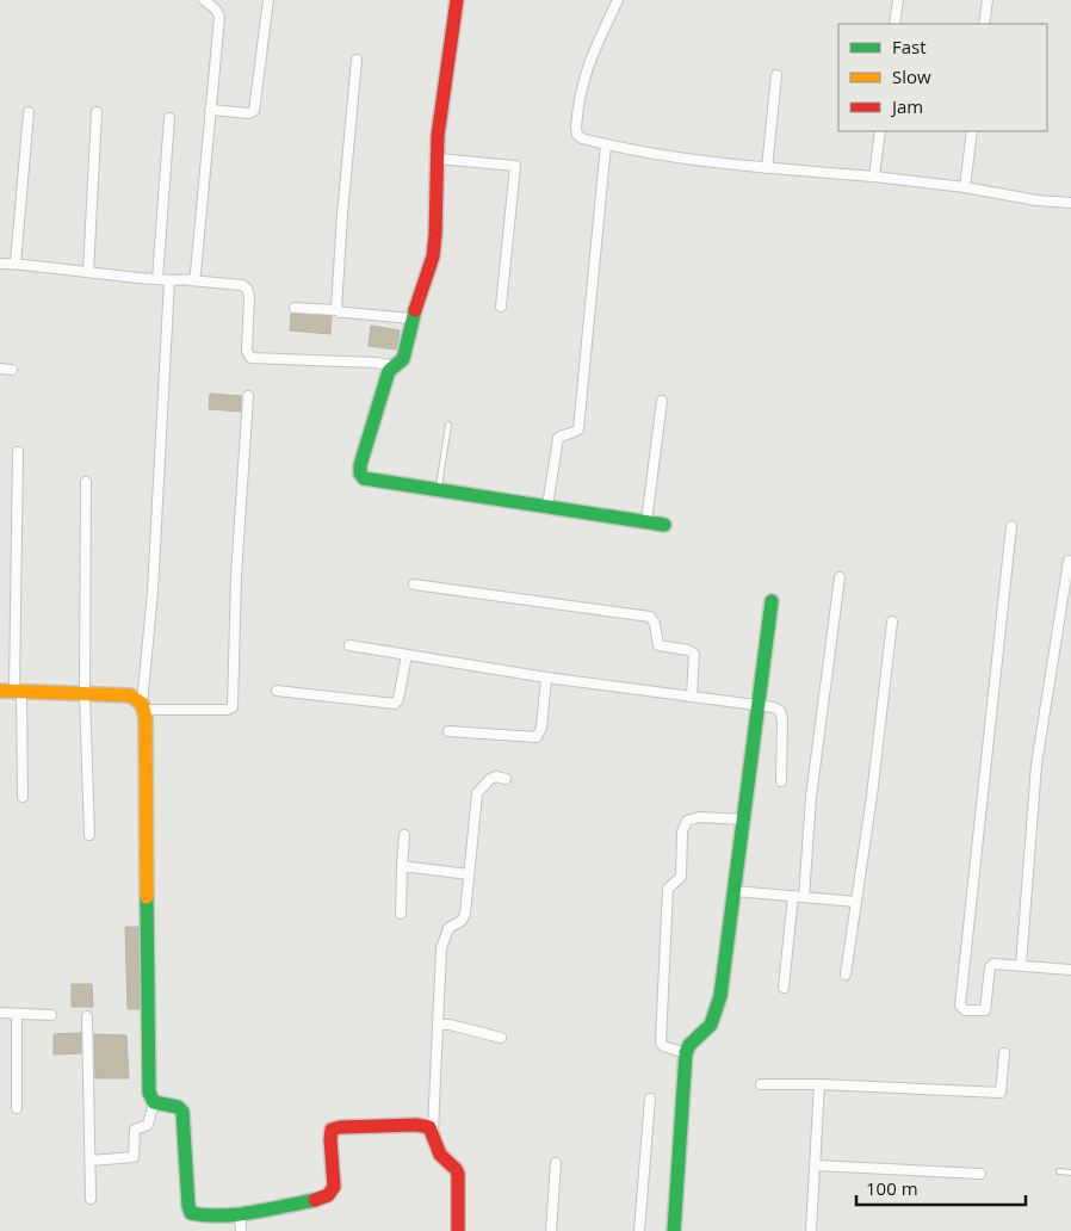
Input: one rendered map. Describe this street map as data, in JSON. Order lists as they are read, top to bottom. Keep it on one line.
{"legend":["Fast","Slow","Jam"],"scale_bar":"100 m"}
